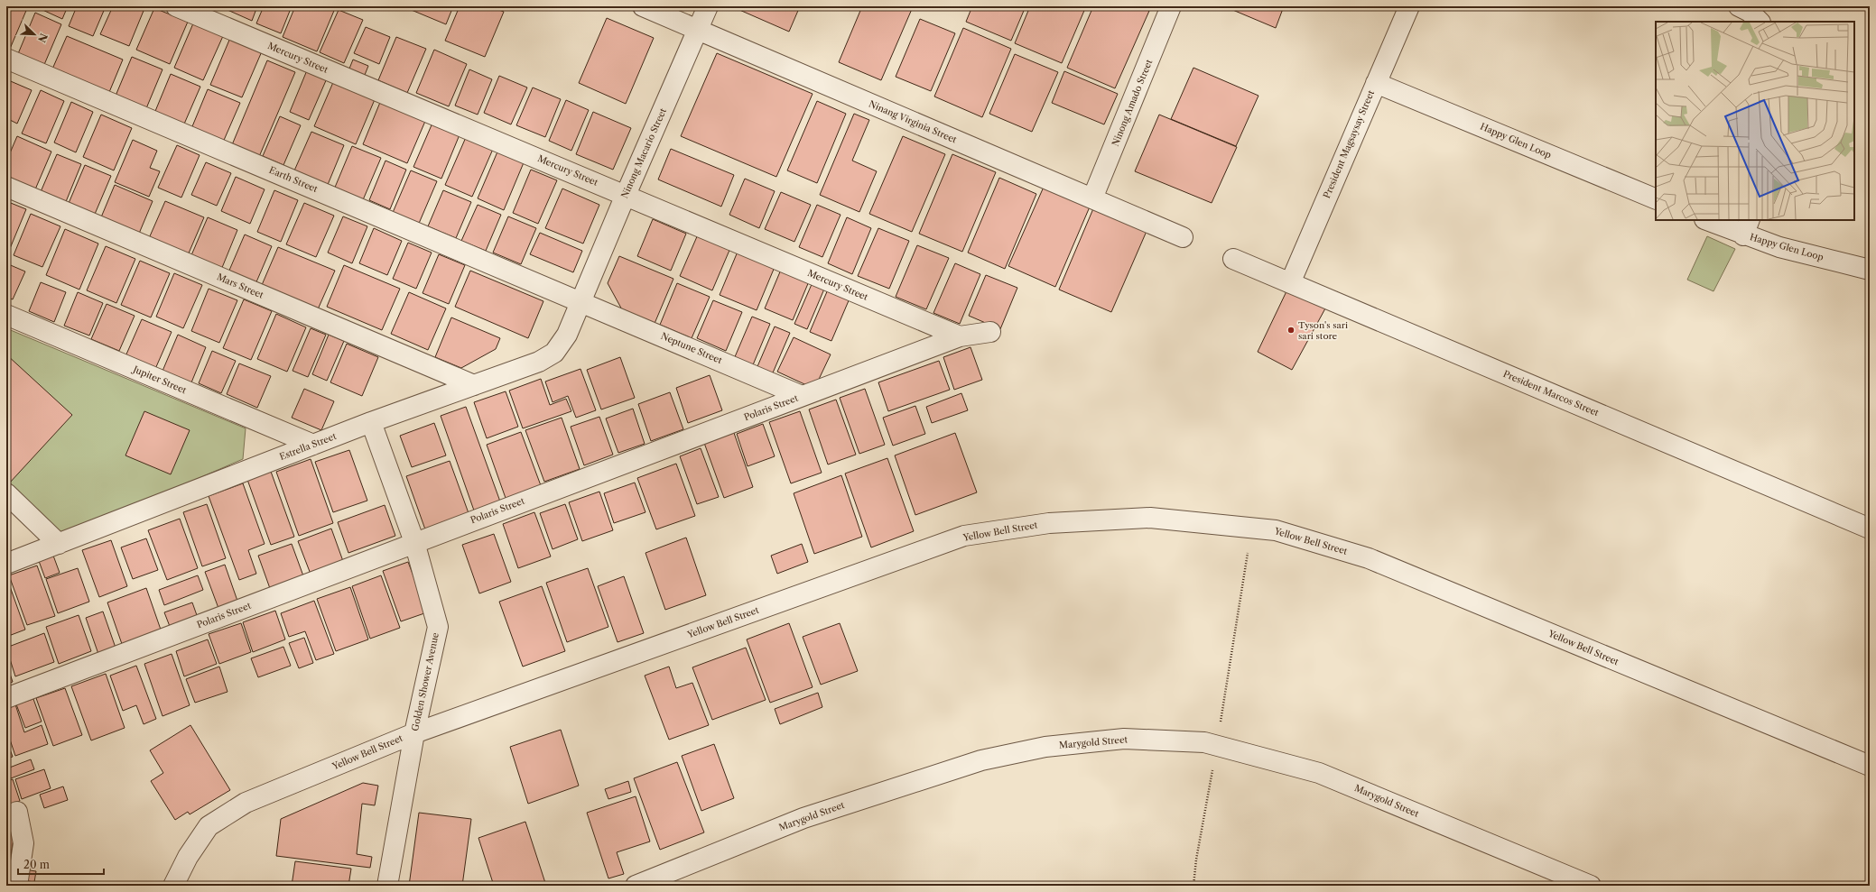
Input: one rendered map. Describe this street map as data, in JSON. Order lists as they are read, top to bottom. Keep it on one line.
{"streets":{"street":["Mercury Street","Ninong Amado Street","Ninang Virginia Street","Happy Glen Loop","President Magsaysay Street","Ninong Macario Street","Earth Street","Mars Street","Neptune Street","Jupiter Street","President Marcos Street","Polaris Street","Estrella Street","Yellow Bell Street","Golden Shower Avenue","Marygold Street"]},"crossings":[["Mercury Street","Ninong Macario Street"],["Mercury Street","Polaris Street"],["Ninong Amado Street","Ninang Virginia Street"],["Ninang Virginia Street","Ninong Macario Street"],["Happy Glen Loop","President Magsaysay Street"],["President Magsaysay Street","President Marcos Street"],["Ninong Macario Street","Earth Street"],["Ninong Macario Street","Neptune Street"],["Ninong Macario Street","Estrella Street"],["Earth Street","Neptune Street"],["Earth Street","Estrella Street"],["Mars Street","Estrella Street"],["Neptune Street","Polaris Street"],["Neptune Street","Estrella Street"],["Jupiter Street","Estrella Street"],["Polaris Street","Golden Shower Avenue"],["Estrella Street","Golden Shower Avenue"],["Yellow Bell Street","Golden Shower Avenue"]],"places":["Tyson's sari sari store"],"scale_bar":"20 m","north":"bottom right"}
